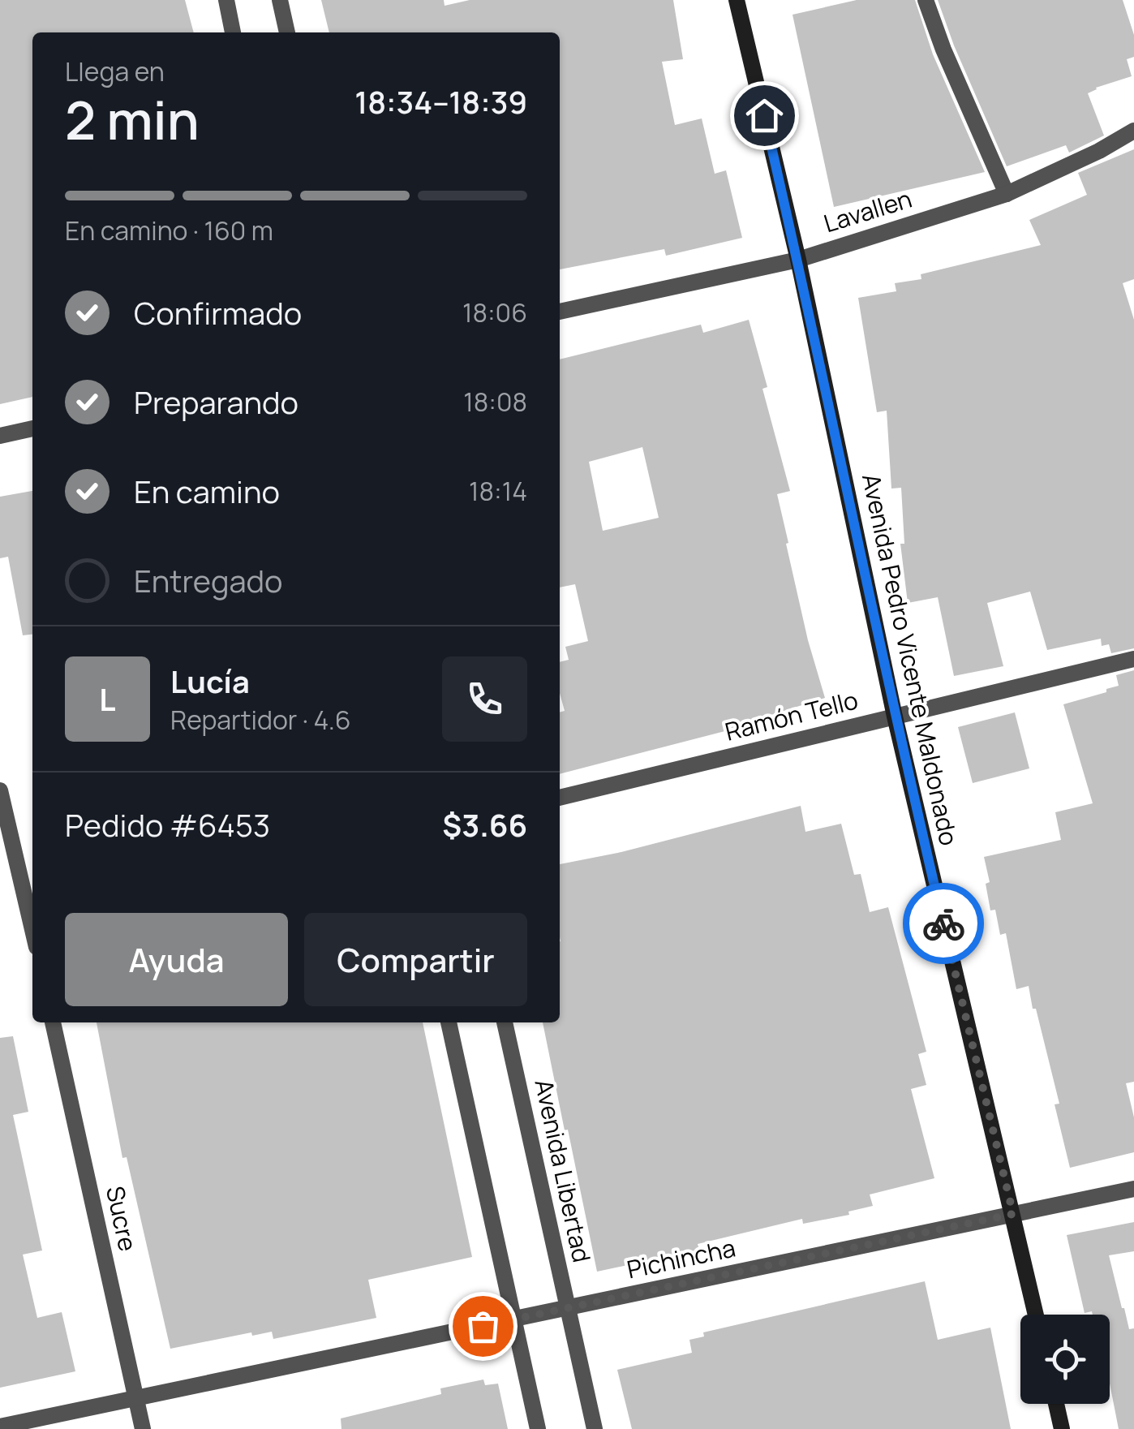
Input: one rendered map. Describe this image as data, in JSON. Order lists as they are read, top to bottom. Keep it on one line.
{"streets":{"main road":["Avenida Pedro Vicente Maldonado"],"street":["Lavallen","Ramón Tello","Avenida Libertad","Sucre","Pichincha"]},"crossings":[["Lavallen","Avenida Pedro Vicente Maldonado"],["Avenida Pedro Vicente Maldonado","Ramón Tello"],["Avenida Pedro Vicente Maldonado","Pichincha"],["Avenida Libertad","Pichincha"],["Sucre","Pichincha"]],"page":{"heading":["2 min","Llega en","18:34–18:39"],"panel":["Lucía","Repartidor · 4.6","Pedido #6453","$3.66"],"bar":"En camino · 160 m","list":[["Confirmado","18:06"],["Preparando","18:08"],["En camino","18:14"],"Entregado"],"round":"L","buttons":["Ayuda","Compartir"]}}
